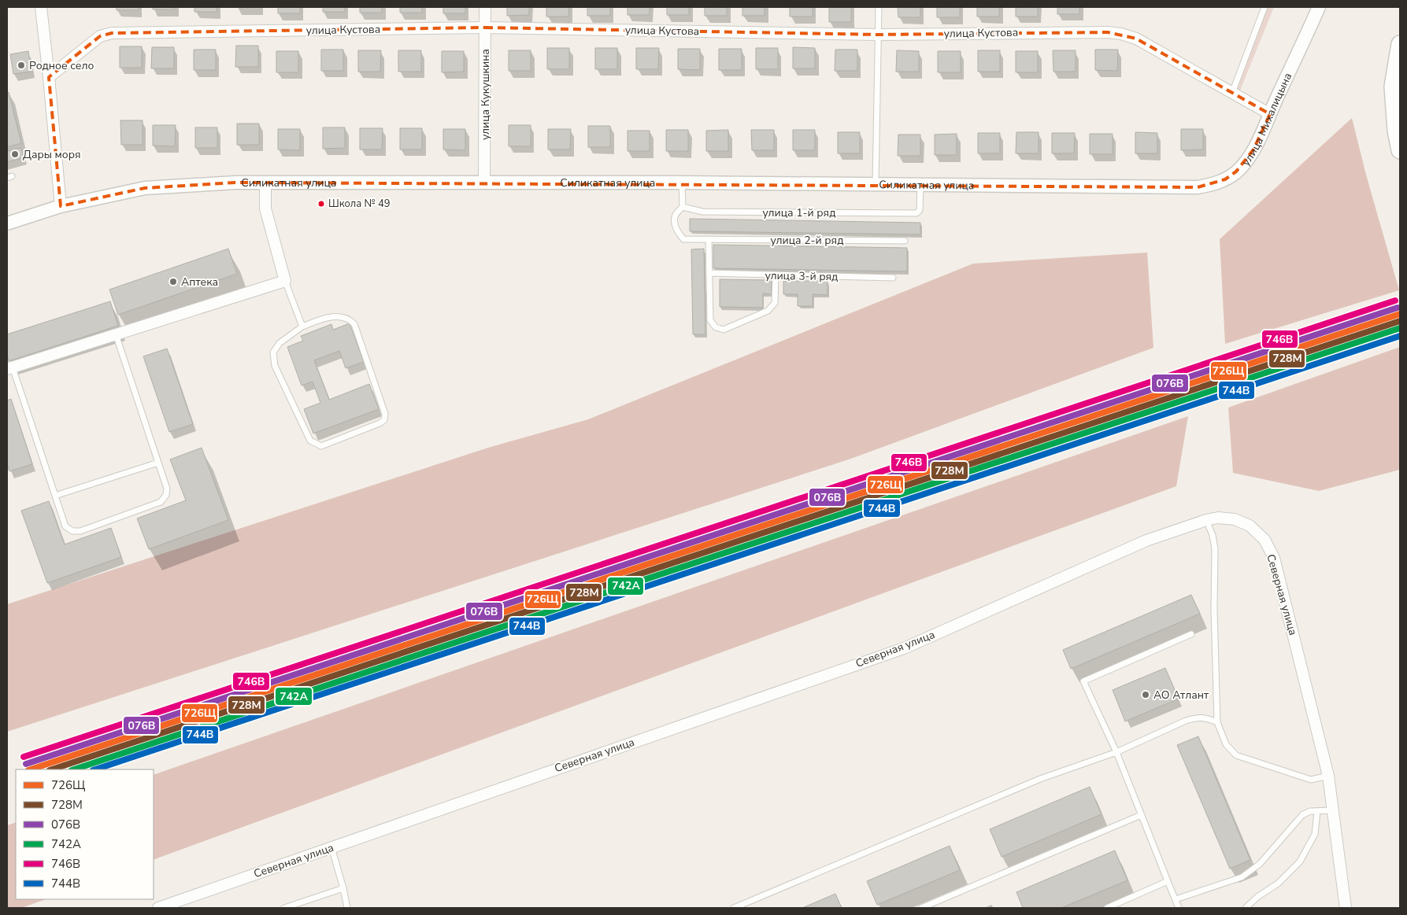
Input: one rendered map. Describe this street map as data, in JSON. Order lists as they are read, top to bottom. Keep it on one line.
{"streets":{"street":["улица Кустова","улица Кукушкина","улица Михалицына","Силикатная улица","Северная улица"],"lane":["улица 1-й ряд","улица 2-й ряд","улица 3-й ряд"]},"crossings":[["улица Кустова","улица Кукушкина"],["улица Кустова","улица Михалицына"],["улица Кукушкина","Силикатная улица"],["улица Михалицына","Силикатная улица"],["Силикатная улица","улица 1-й ряд"],["улица 1-й ряд","улица 2-й ряд"]],"places":["Родное село","Дары моря","Школа № 49","Аптека","АО Атлант"],"lines":["transit line 746В","transit line 076В","transit line 726Щ","transit line 728М","transit line 742А","transit line 744В"],"legend":["726Щ","728М","076В","742А","746В","744В"]}
